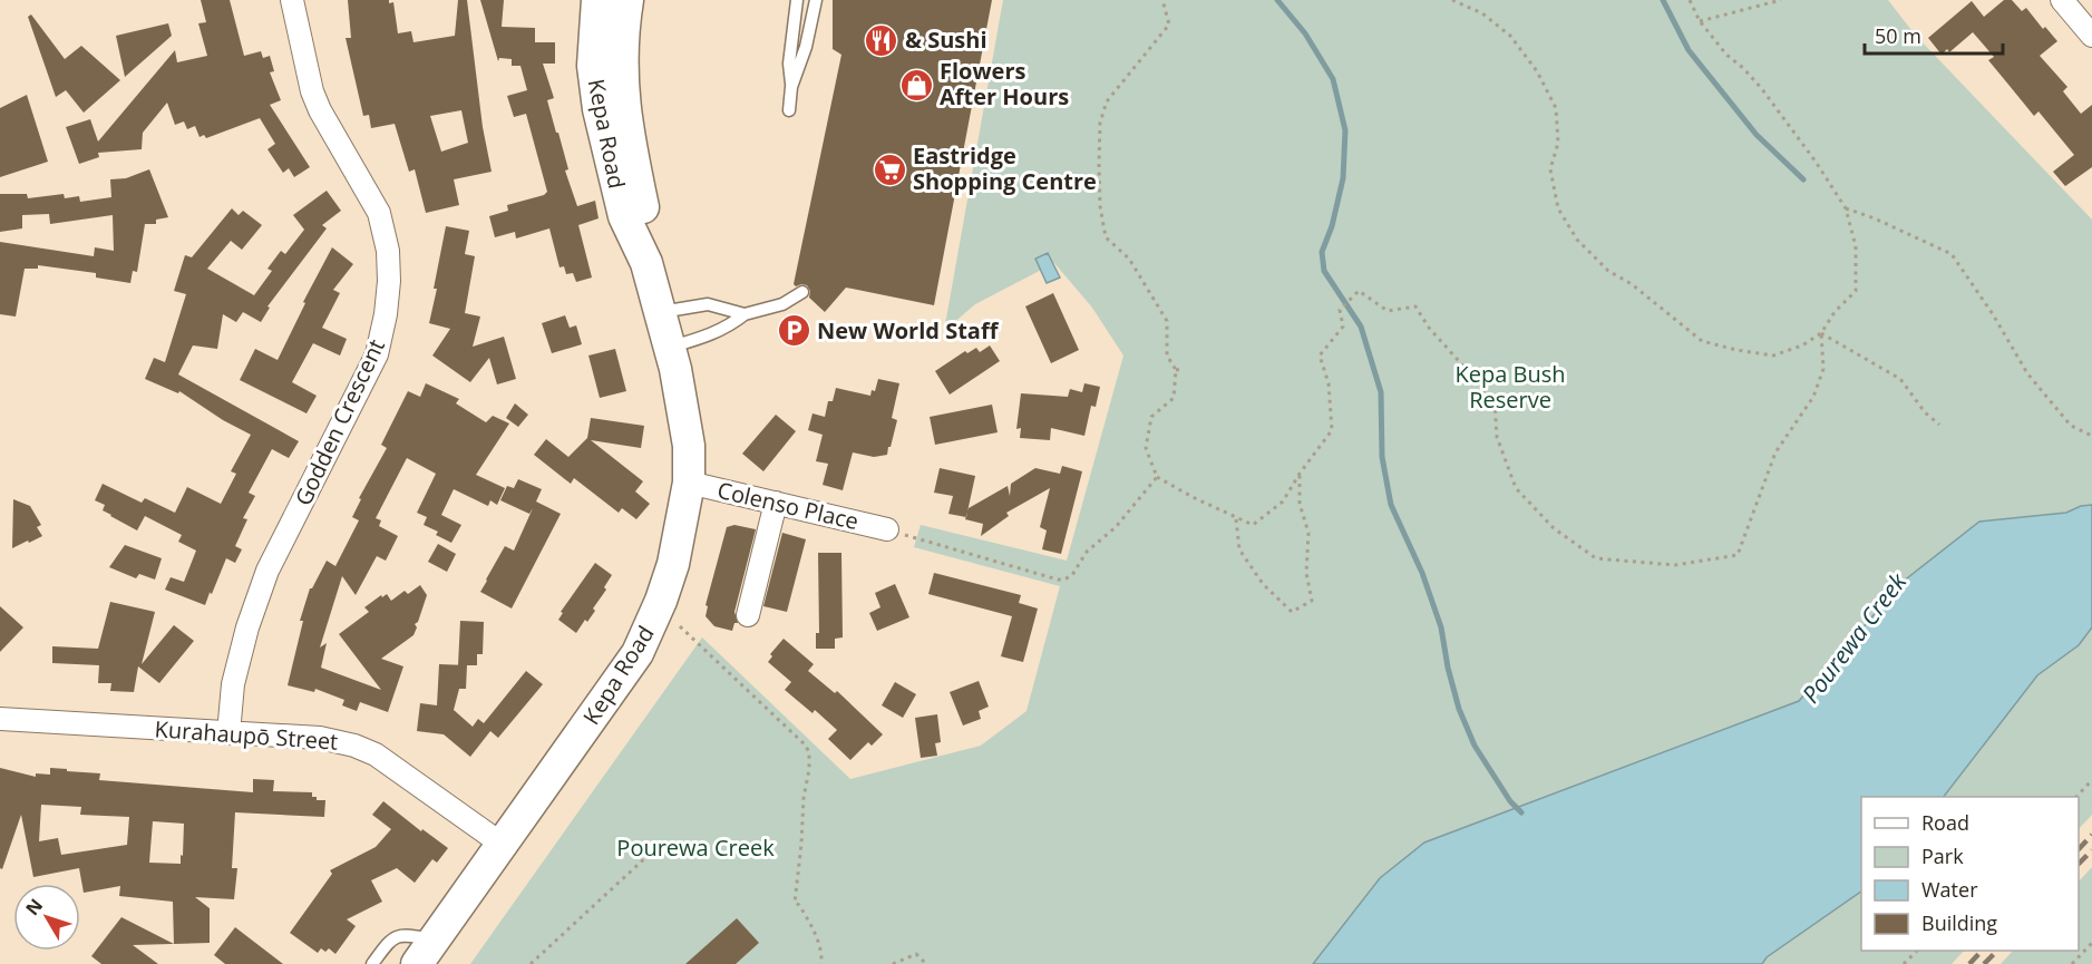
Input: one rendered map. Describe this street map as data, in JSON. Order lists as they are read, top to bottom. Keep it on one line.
{"streets":{"main road":["Kepa Road"],"street":["Godden Crescent","Colenso Place","Kurahaupō Street"]},"crossings":[["Kepa Road","Colenso Place"],["Kepa Road","Kurahaupō Street"],["Godden Crescent","Kurahaupō Street"]],"water":["Pourewa Creek"],"parks":["Kepa Bush Reserve","Pourewa Creek"],"places":{"restaurant":["& Sushi"],"shop":["Flowers After Hours"],"supermarket":["Eastridge Shopping Centre"],"parking":["New World Staff"]},"legend":["Road","Park","Water","Building"],"scale_bar":"50 m","north":"top left"}
